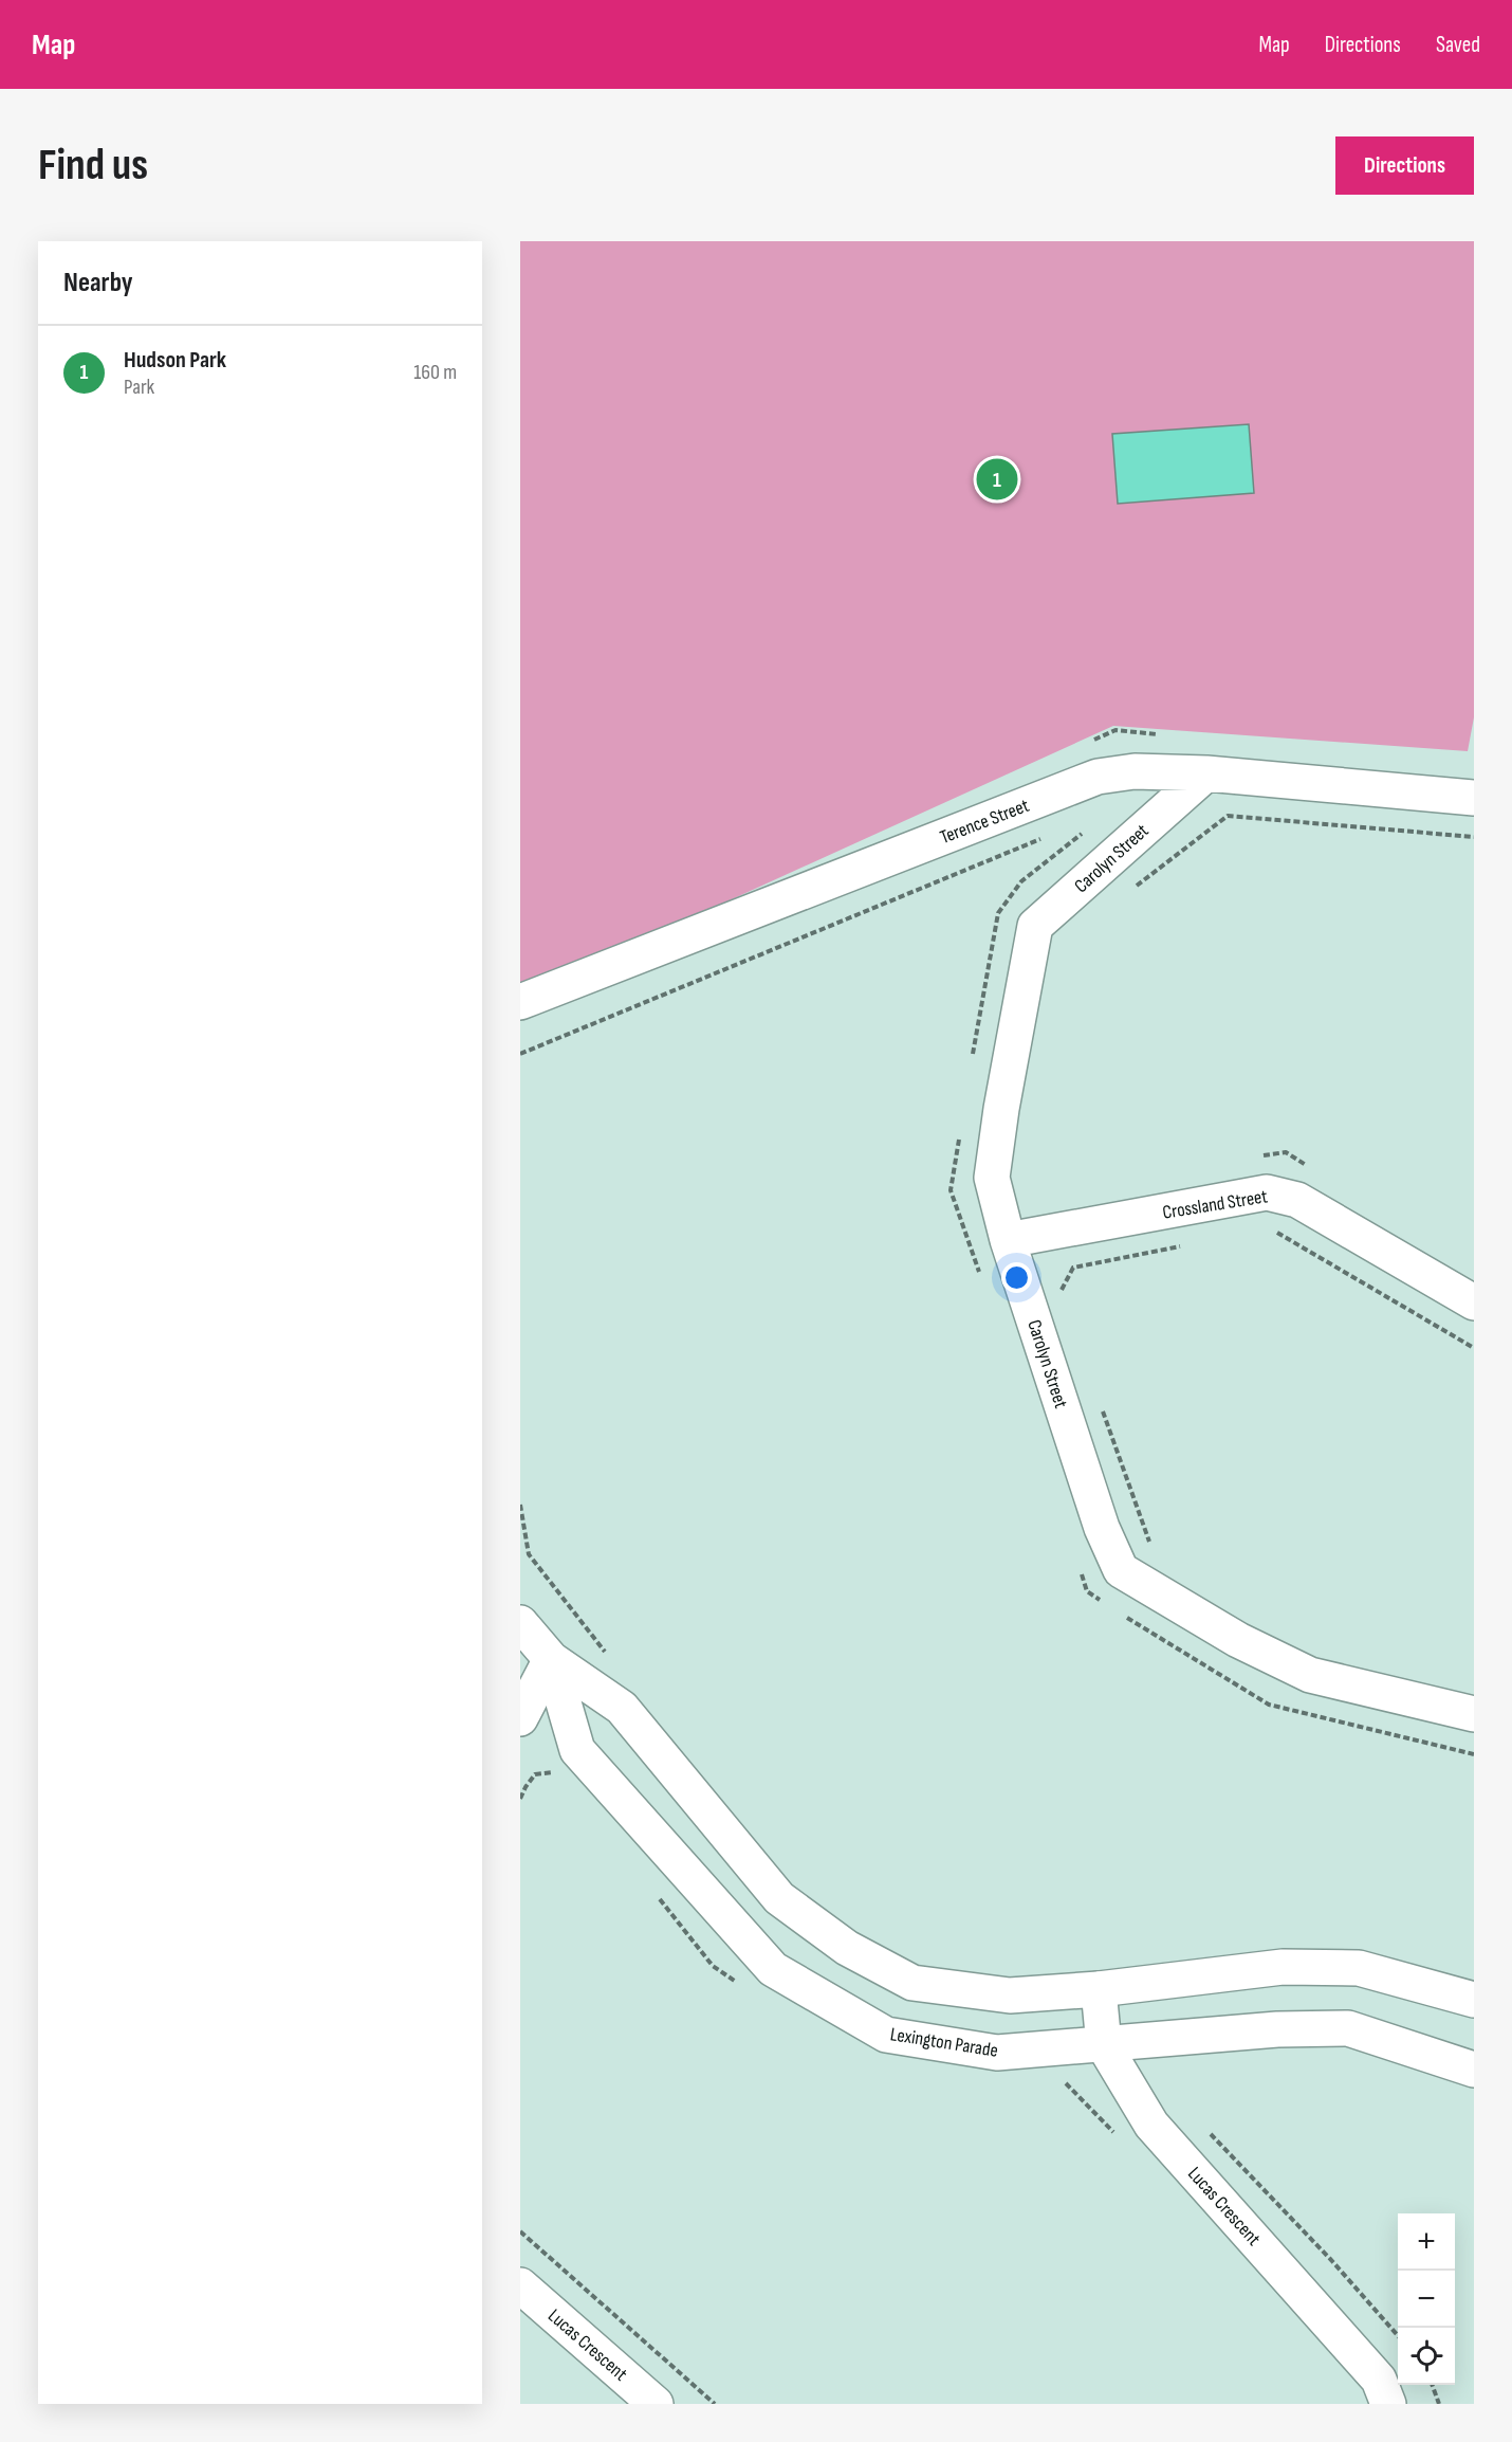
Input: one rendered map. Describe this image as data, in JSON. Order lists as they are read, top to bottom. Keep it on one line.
{"streets":{"street":["Terence Street","Carolyn Street","Crossland Street","Lexington Parade","Lucas Crescent"]},"crossings":[["Terence Street","Carolyn Street"],["Carolyn Street","Crossland Street"],["Lexington Parade","Lucas Crescent"]],"page":{"header":"Map","nav":["Map","Directions","Saved"],"buttons":"Directions","title":"Find us","heading":"Nearby","list":[{"mark":"1","name":"Hudson Park","note":"Park","value":"160 m"}],"pins":"1","map_buttons":["+","−"]}}
